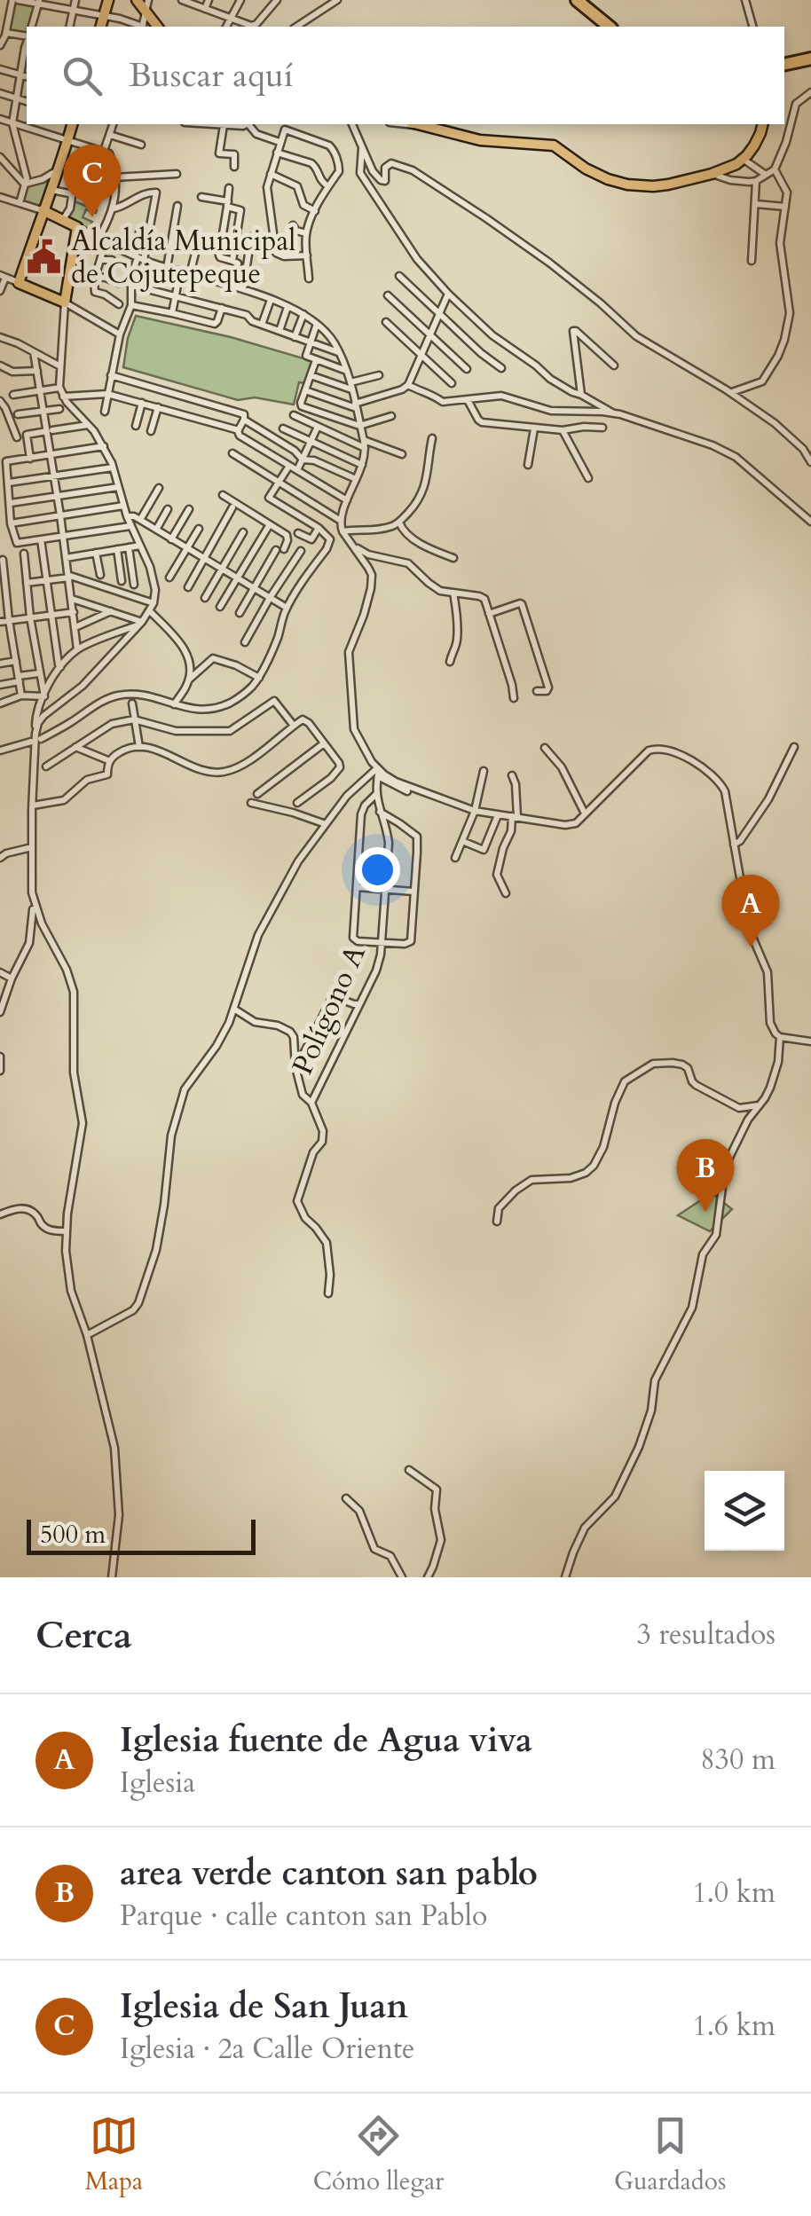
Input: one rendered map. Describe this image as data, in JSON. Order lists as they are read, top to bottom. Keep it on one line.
{"streets":{"street":["Polígono A"]},"places":{"public building":["Alcaldía Municipal de Cojutepeque"]},"scale_bar":"500 m","page":{"search":"Buscar aquí","pins":["C","A","B"],"scale":"500 m","heading":["Cerca","3 resultados"],"list":[{"mark":"A","name":"Iglesia fuente de Agua viva","note":"Iglesia","value":"830 m"},{"mark":"B","name":"area verde canton san pablo","note":"Parque · calle canton san Pablo","value":"1.0 km"},{"mark":"C","name":"Iglesia de San Juan","note":"Iglesia · 2a Calle Oriente","value":"1.6 km"}],"nav":["Mapa","Cómo llegar","Guardados"]}}
